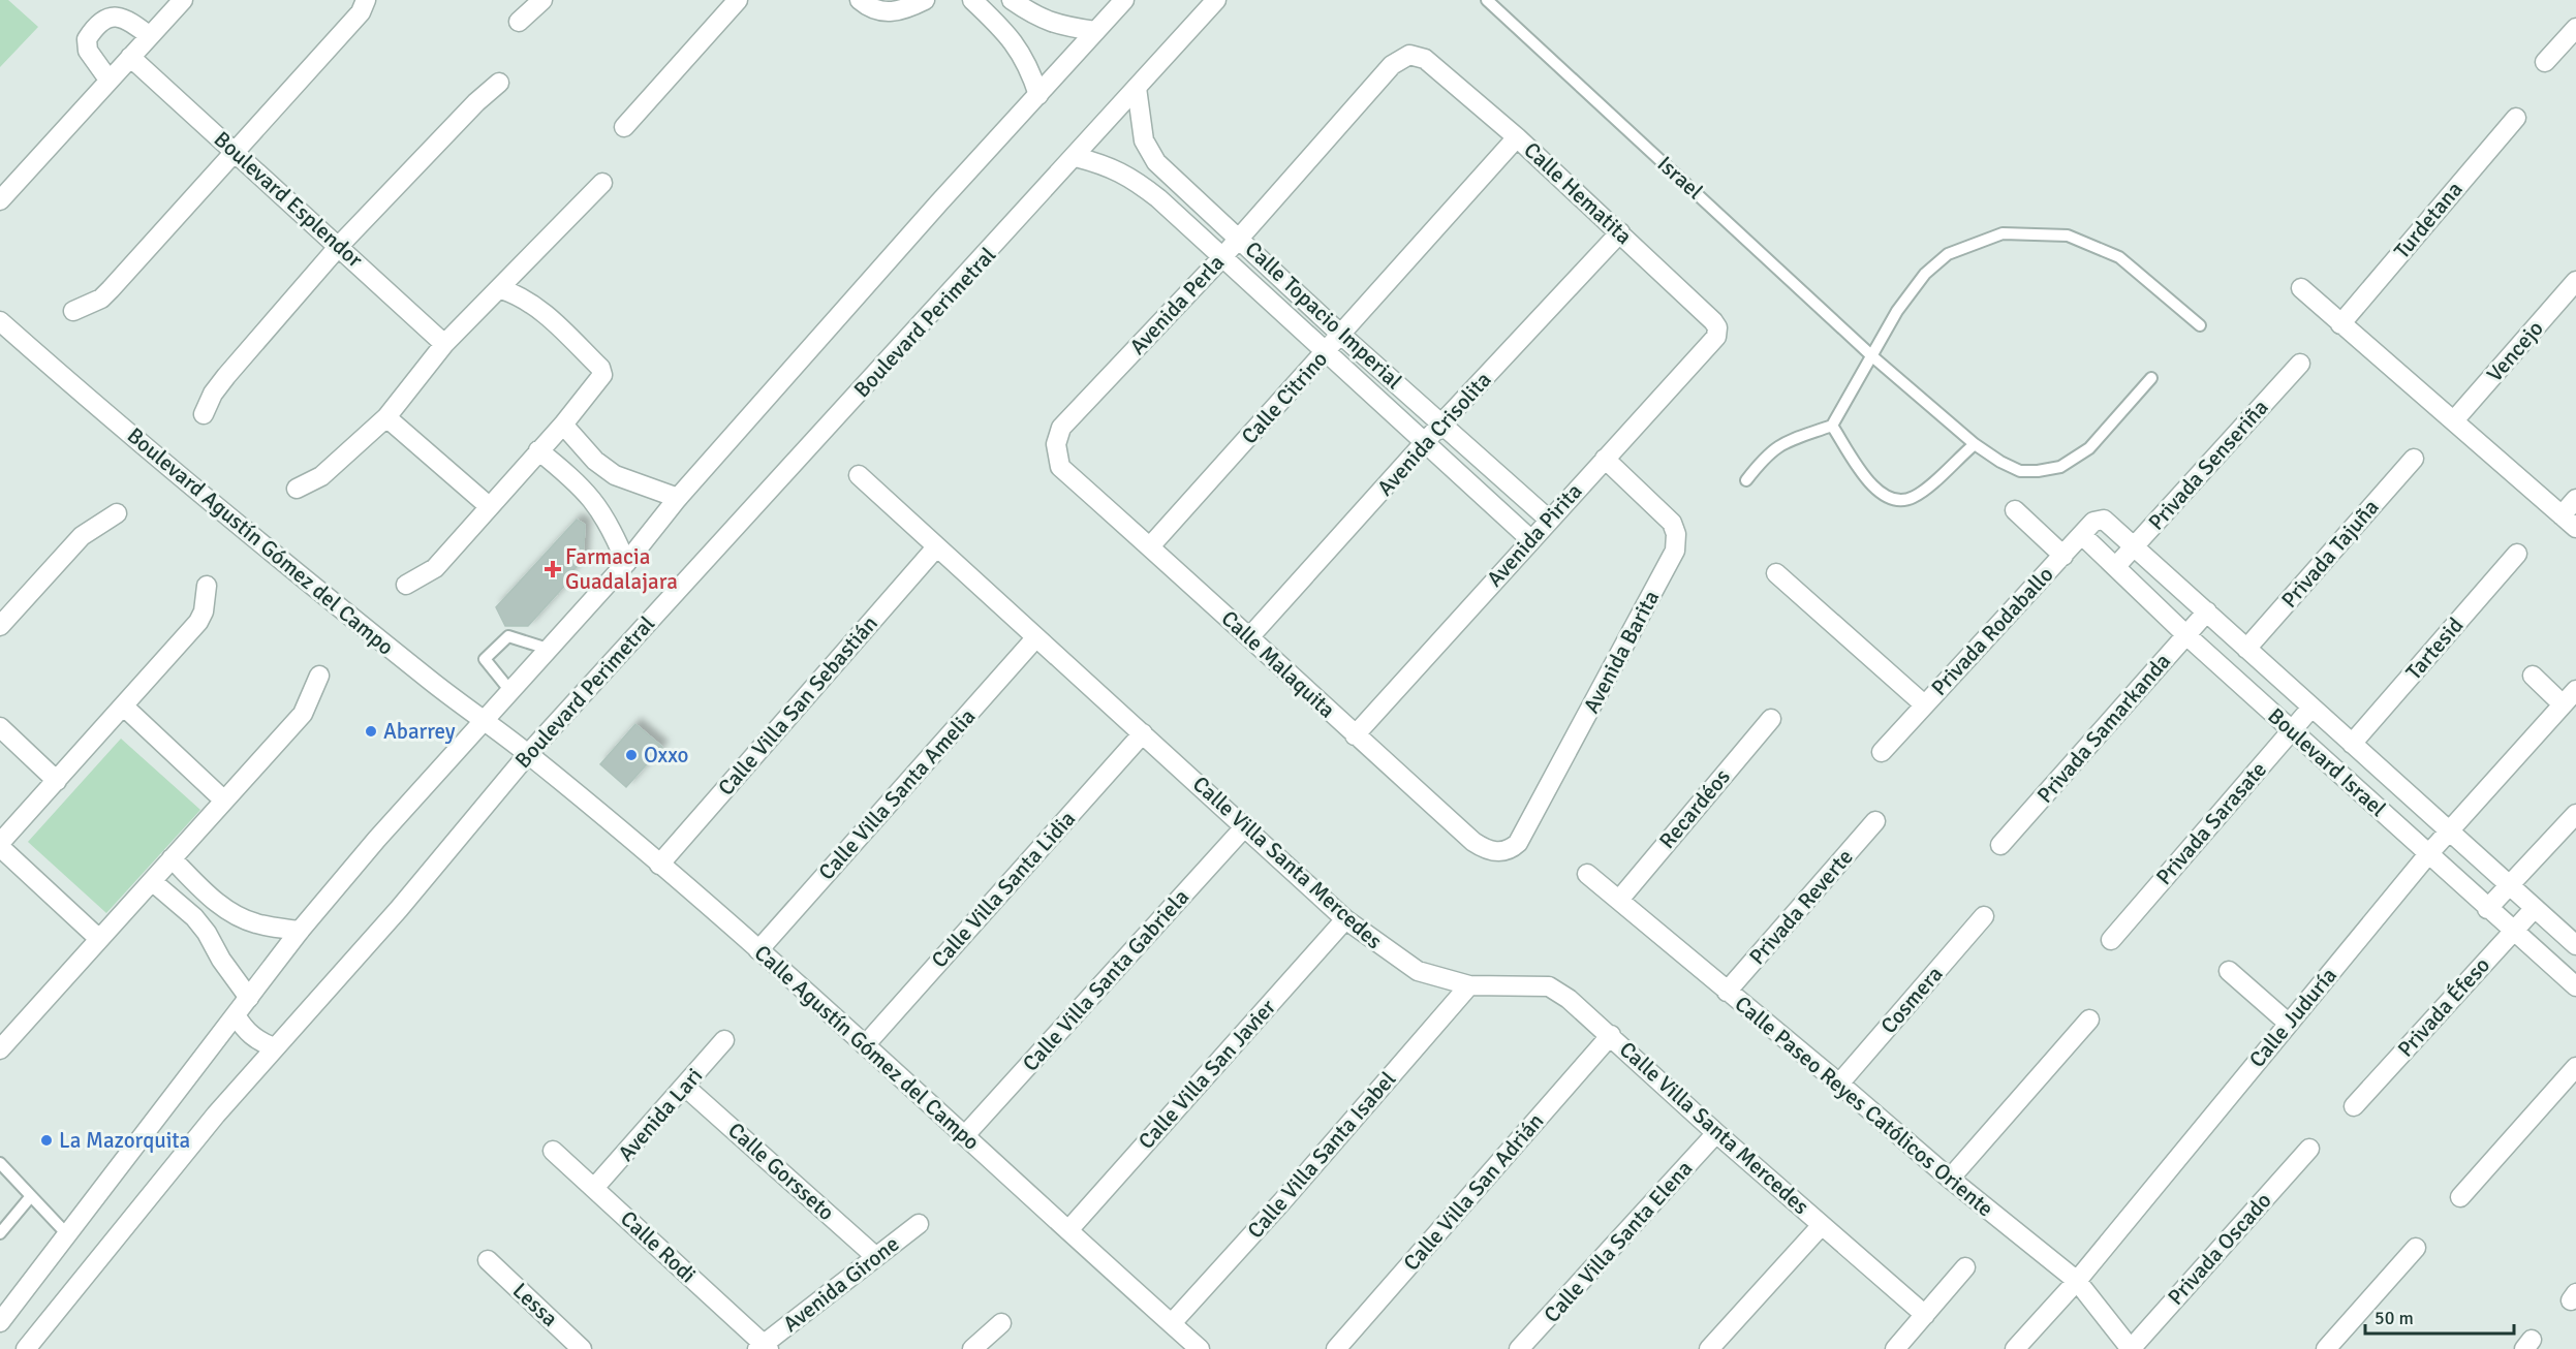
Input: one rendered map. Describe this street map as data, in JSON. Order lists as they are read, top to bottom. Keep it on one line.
{"streets":{"street":["Calle Hematita","Boulevard Esplendor","Turdetana","Avenida Perla","Calle Topacio Imperial","Boulevard Perimetral","Vencejo","Calle Citrino","Avenida Crisolita","Privada Senseriña","Avenida Pirita","Boulevard Agustín Gómez del Campo","Privada Tajuña","Privada Rodaballo","Tartesid","Avenida Barita","Calle Malaquita","Calle Villa San Sebastián","Privada Samarkanda","Boulevard Israel","Calle Villa Santa Amelia","Recardéos","Privada Sarasate","Calle Villa Santa Mercedes","Calle Villa Santa Lidia","Privada Reverte","Calle Villa Santa Gabriela","Cosmera","Privada Éfeso","Calle Juduría","Calle Agustín Gómez del Campo","Calle Villa San Javier","Calle Paseo Reyes Católicos Oriente","Avenida Lari","Calle Villa Santa Isabel","Calle Gorsseto","Calle Villa San Adrián","Calle Villa Santa Elena","Calle Rodi","Privada Oscado","Avenida Girone","Lessa"],"lane":["Israel"]},"crossings":[["Calle Hematita","Avenida Perla"],["Calle Hematita","Calle Citrino"],["Calle Hematita","Avenida Crisolita"],["Calle Hematita","Avenida Pirita"],["Avenida Perla","Calle Topacio Imperial"],["Avenida Perla","Calle Malaquita"],["Calle Topacio Imperial","Boulevard Perimetral"],["Calle Topacio Imperial","Calle Citrino"],["Calle Topacio Imperial","Avenida Crisolita"],["Calle Topacio Imperial","Avenida Pirita"],["Boulevard Perimetral","Boulevard Agustín Gómez del Campo"],["Boulevard Perimetral","Calle Agustín Gómez del Campo"],["Calle Citrino","Calle Malaquita"],["Avenida Crisolita","Calle Malaquita"],["Privada Senseriña","Boulevard Israel"],["Avenida Pirita","Avenida Barita"],["Avenida Pirita","Calle Malaquita"],["Boulevard Agustín Gómez del Campo","Calle Agustín Gómez del Campo"],["Privada Tajuña","Boulevard Israel"],["Privada Rodaballo","Boulevard Israel"],["Tartesid","Boulevard Israel"],["Avenida Barita","Calle Malaquita"],["Calle Villa San Sebastián","Calle Villa Santa Mercedes"],["Calle Villa San Sebastián","Calle Agustín Gómez del Campo"],["Privada Samarkanda","Boulevard Israel"],["Boulevard Israel","Privada Sarasate"],["Boulevard Israel","Privada Éfeso"],["Boulevard Israel","Calle Juduría"],["Calle Villa Santa Amelia","Calle Villa Santa Mercedes"],["Calle Villa Santa Amelia","Calle Agustín Gómez del Campo"],["Recardéos","Calle Paseo Reyes Católicos Oriente"],["Calle Villa Santa Mercedes","Calle Villa Santa Lidia"],["Calle Villa Santa Mercedes","Calle Villa Santa Gabriela"],["Calle Villa Santa Mercedes","Calle Villa San Javier"],["Calle Villa Santa Mercedes","Calle Villa Santa Isabel"],["Calle Villa Santa Mercedes","Calle Villa San Adrián"],["Calle Villa Santa Mercedes","Calle Villa Santa Elena"],["Calle Villa Santa Lidia","Calle Agustín Gómez del Campo"],["Privada Reverte","Calle Paseo Reyes Católicos Oriente"],["Calle Villa Santa Gabriela","Calle Agustín Gómez del Campo"],["Cosmera","Calle Paseo Reyes Católicos Oriente"],["Calle Juduría","Calle Paseo Reyes Católicos Oriente"],["Calle Agustín Gómez del Campo","Calle Villa San Javier"],["Calle Agustín Gómez del Campo","Calle Villa Santa Isabel"],["Calle Paseo Reyes Católicos Oriente","Privada Oscado"],["Avenida Lari","Calle Gorsseto"],["Avenida Lari","Calle Rodi"],["Calle Gorsseto","Avenida Girone"],["Calle Rodi","Avenida Girone"]],"places":{"health":["Farmacia Guadalajara"],"other":["Abarrey","Oxxo","La Mazorquita"]},"scale_bar":"50 m"}
